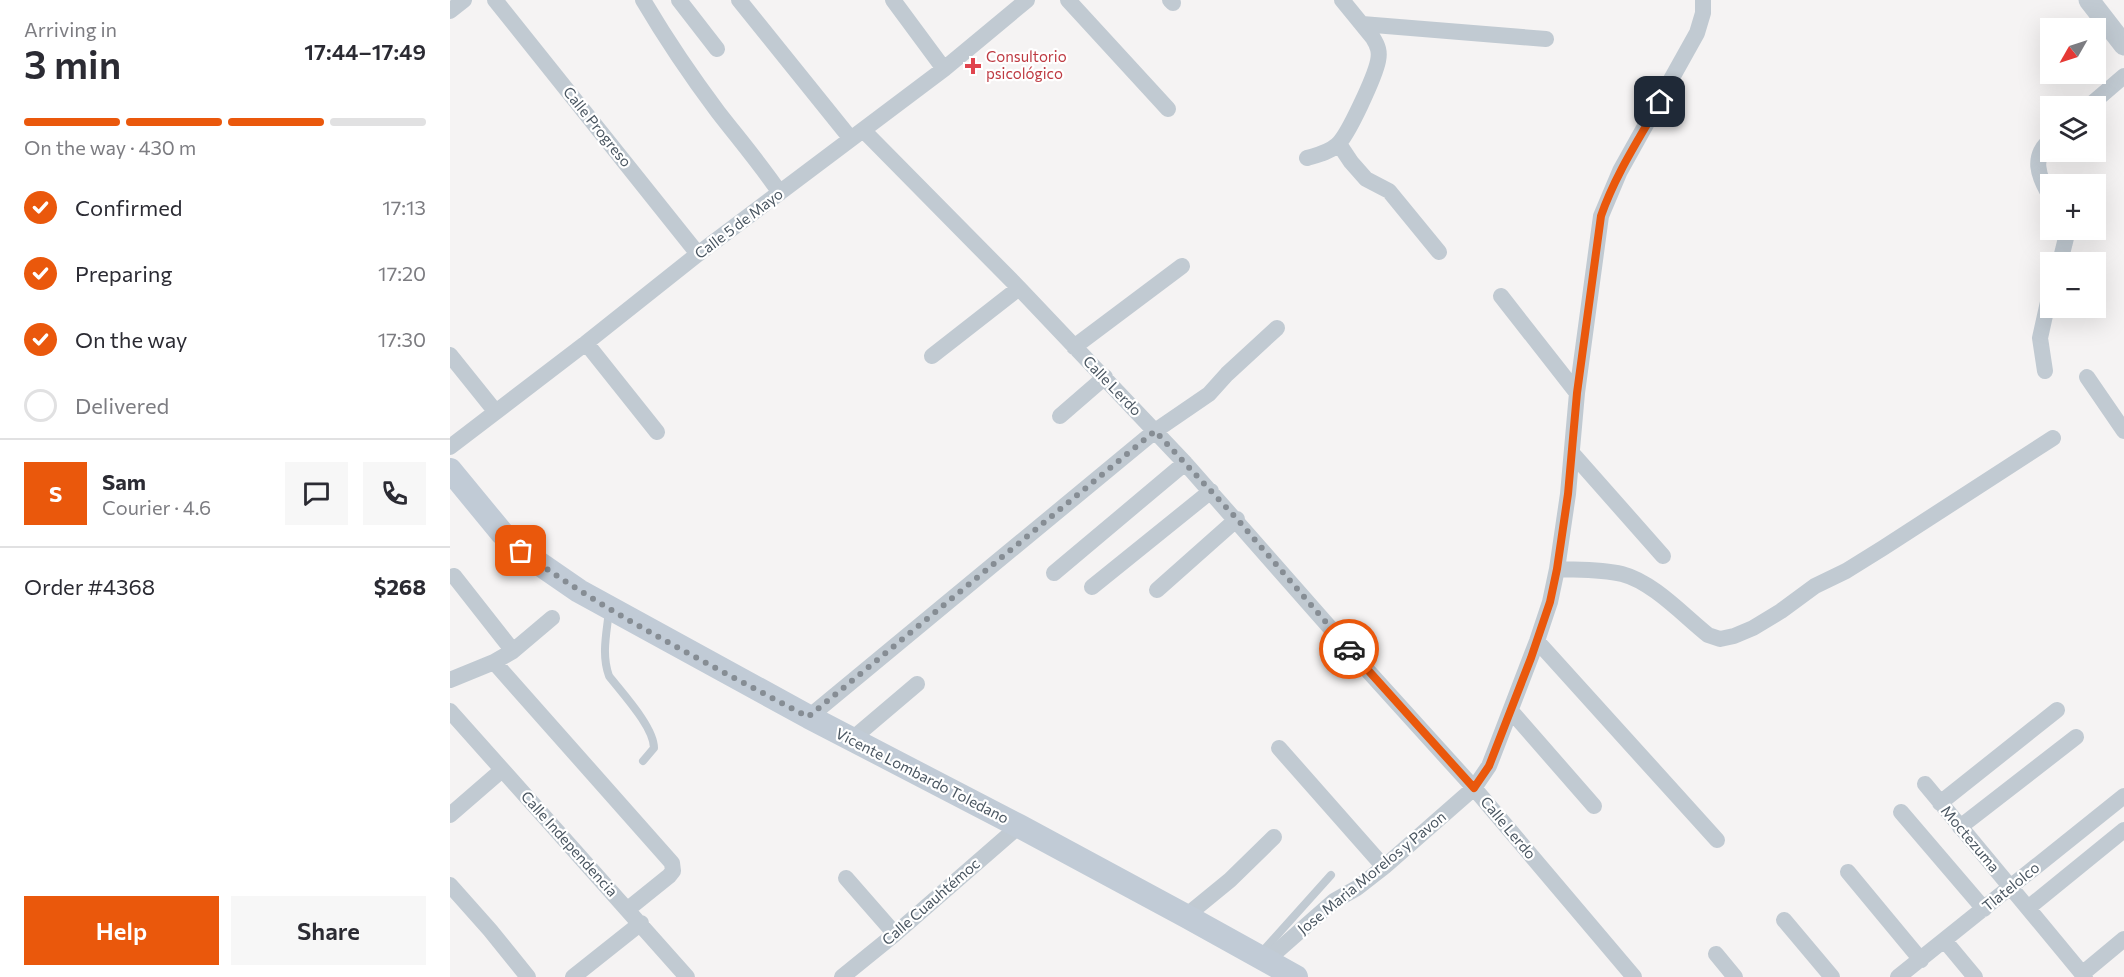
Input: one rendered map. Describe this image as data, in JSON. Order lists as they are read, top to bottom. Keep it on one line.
{"streets":{"main road":["Vicente Lombardo Toledano"],"street":["Calle Progreso","Calle 5 de Mayo","Calle Lerdo","Moctezuma","Calle Independencia","Jose Maria Morelos y Pavon","Tlatelolco","Calle Cuauhtémoc"]},"crossings":[["Calle Progreso","Calle 5 de Mayo"],["Calle 5 de Mayo","Calle Lerdo"],["Calle Lerdo","Jose Maria Morelos y Pavon"],["Vicente Lombardo Toledano","Jose Maria Morelos y Pavon"],["Vicente Lombardo Toledano","Calle Cuauhtémoc"],["Moctezuma","Tlatelolco"]],"places":{"health":["Consultorio psicológico"]},"north":"bottom left","page":{"heading":["3 min","Arriving in","17:44–17:49"],"panel":["Sam","Courier · 4.6","Order #4368","$268"],"map_buttons":["+","−"],"bar":"On the way · 430 m","list":[["Confirmed","17:13"],["Preparing","17:20"],["On the way","17:30"],"Delivered"],"round":"S","buttons":["Help","Share"]}}
